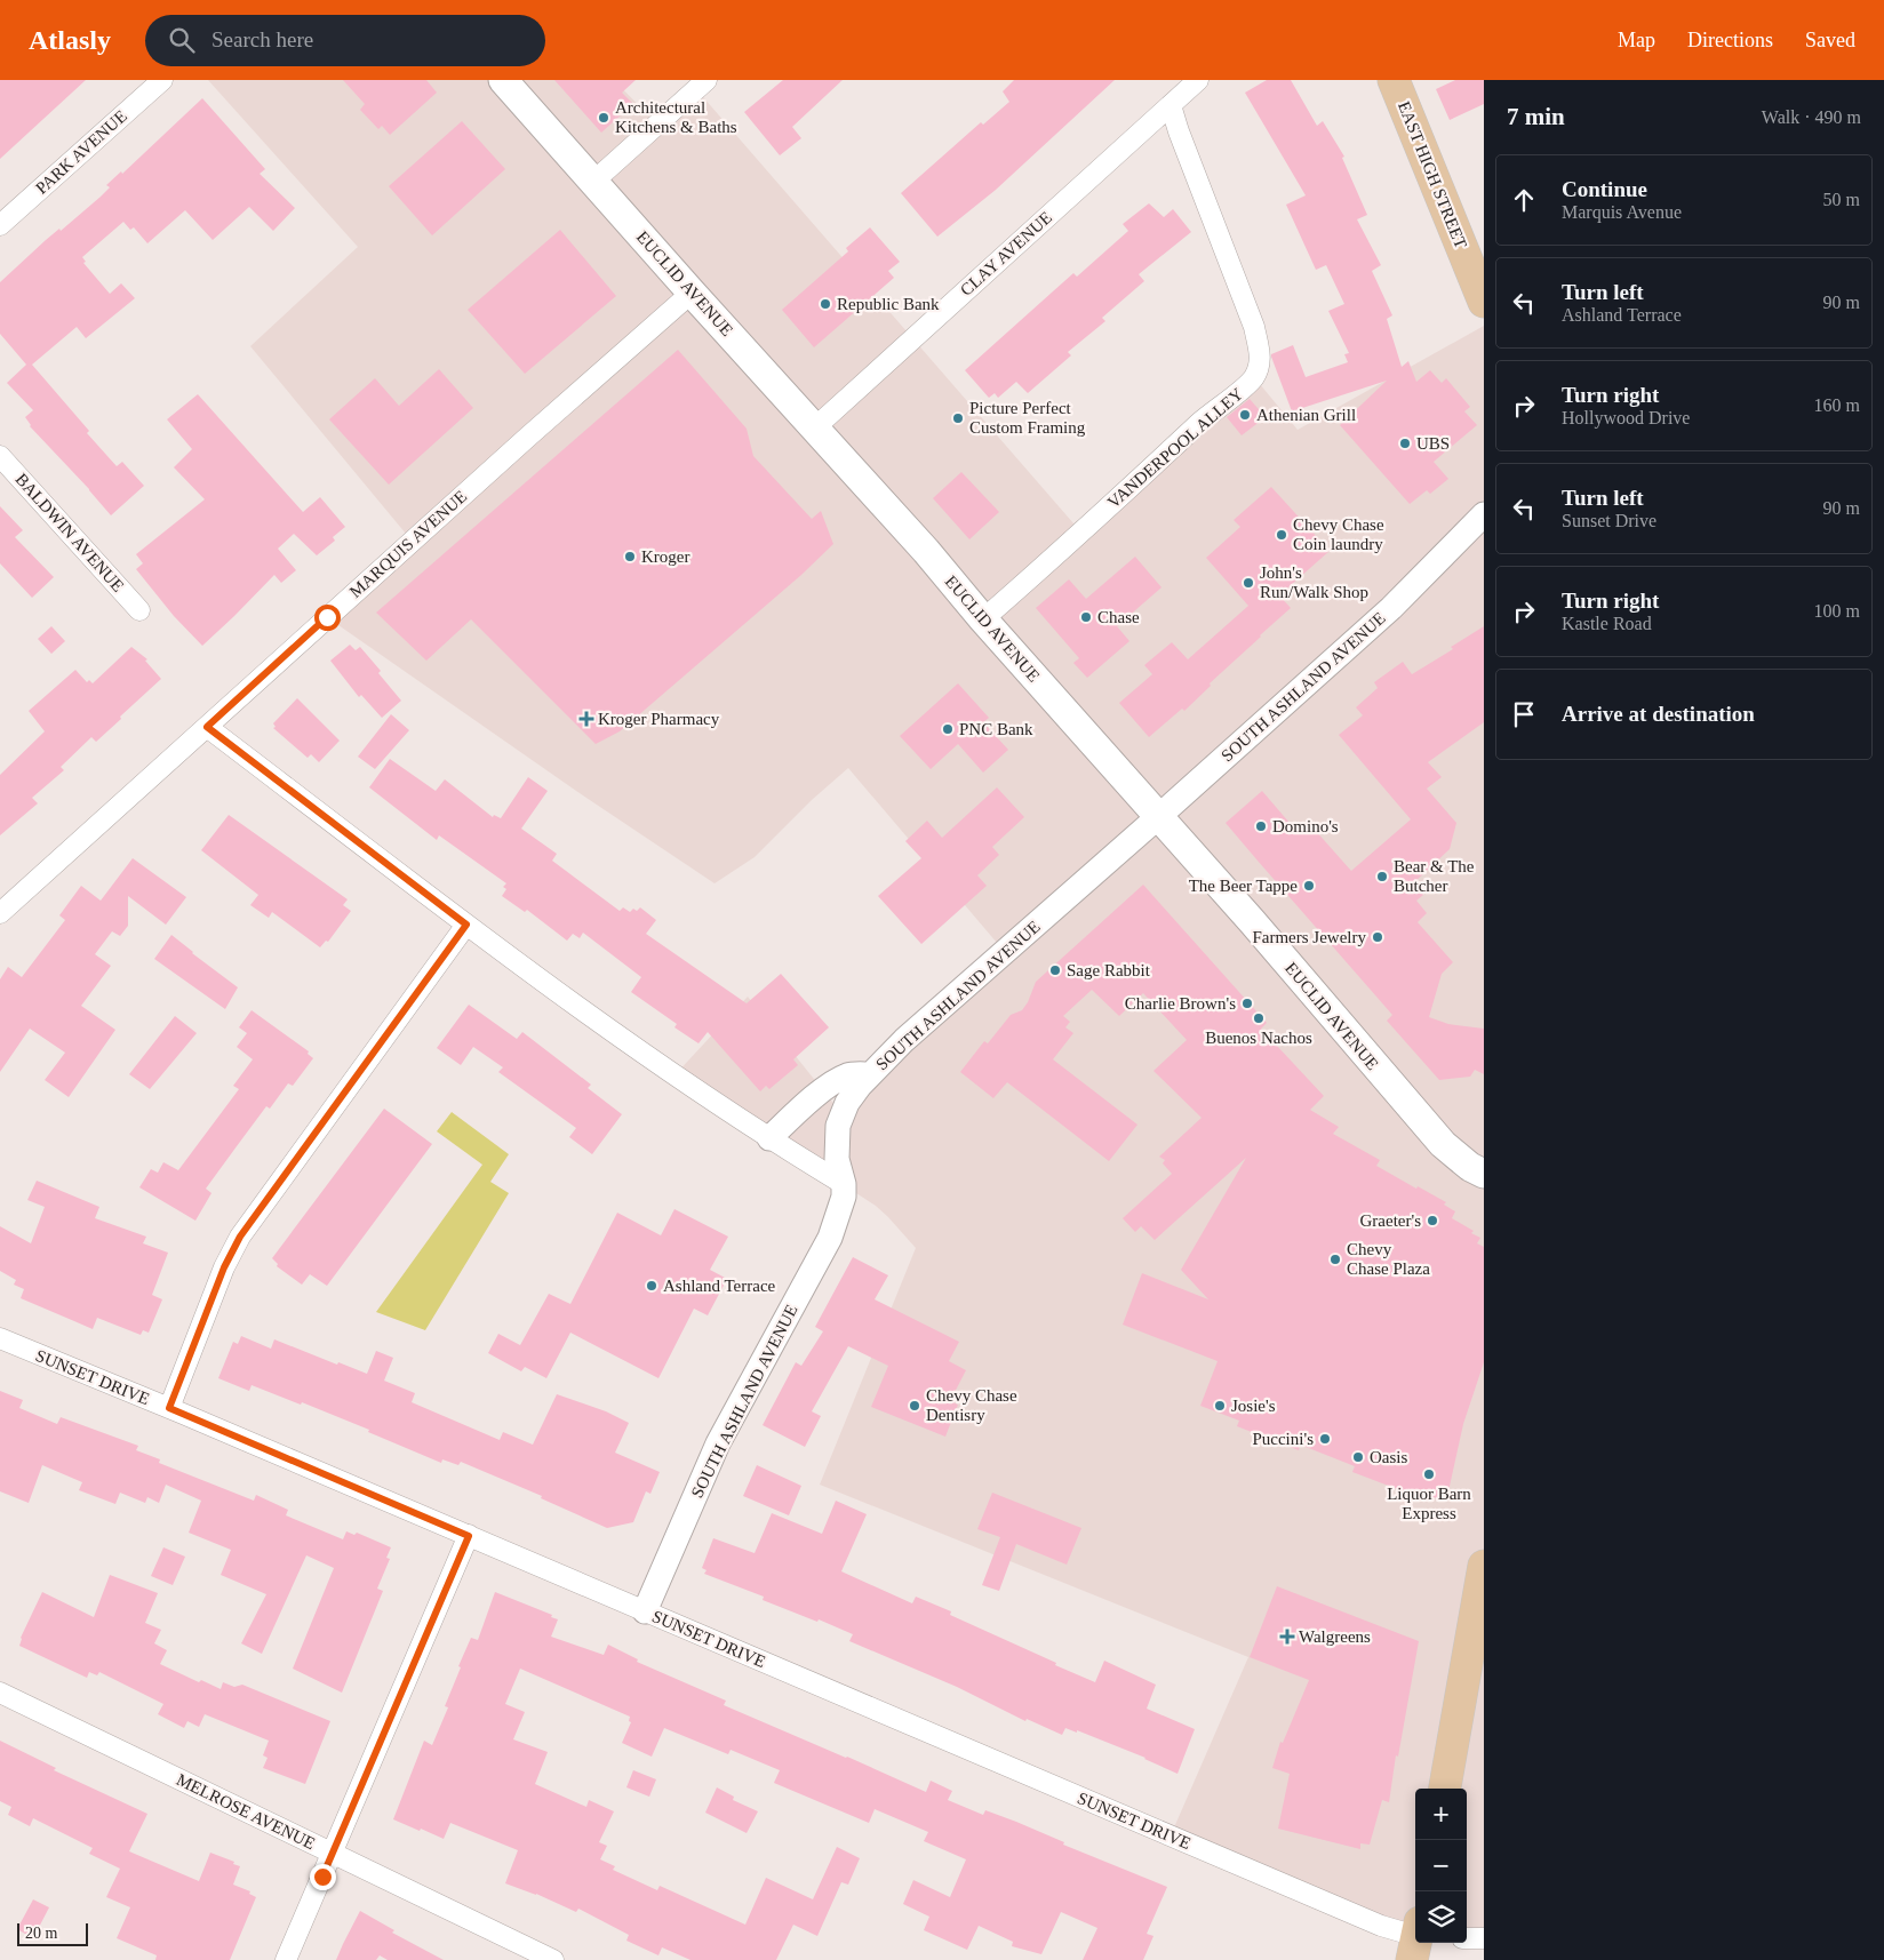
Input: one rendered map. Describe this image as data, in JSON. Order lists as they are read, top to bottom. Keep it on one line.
{"streets":{"main road":["EAST HIGH STREET","EUCLID AVENUE"],"street":["PARK AVENUE","CLAY AVENUE","VANDERPOOL ALLEY","BALDWIN AVENUE","MARQUIS AVENUE","SOUTH ASHLAND AVENUE","SUNSET DRIVE","MELROSE AVENUE"]},"crossings":[["CLAY AVENUE","EUCLID AVENUE"],["CLAY AVENUE","VANDERPOOL ALLEY"],["EUCLID AVENUE","VANDERPOOL ALLEY"],["EUCLID AVENUE","MARQUIS AVENUE"],["EUCLID AVENUE","SOUTH ASHLAND AVENUE"],["SOUTH ASHLAND AVENUE","SUNSET DRIVE"]],"places":{"other":["Architectural Kitchens & Baths","Republic Bank","Athenian Grill","Picture Perfect Custom Framing","UBS","Chevy Chase Coin laundry","Kroger","John's Run/Walk Shop","Chase","PNC Bank","Domino's","Bear & The Butcher","The Beer Tappe","Farmers Jewelry","Sage Rabbit","Charlie Brown's","Buenos Nachos","Graeter's","Chevy Chase Plaza","Ashland Terrace","Chevy Chase Dentisry","Josie's","Puccini's","Oasis","Liquor Barn Express"],"health":["Kroger Pharmacy","Walgreens"]},"scale_bar":"20 m","page":{"header":"Atlasly","search":"Search here","nav":["Map","Directions","Saved"],"heading":["7 min","Walk · 490 m"],"list":[["Continue","Marquis Avenue","50 m"],["Turn left","Ashland Terrace","90 m"],["Turn right","Hollywood Drive","160 m"],["Turn left","Sunset Drive","90 m"],["Turn right","Kastle Road","100 m"],"Arrive at destination"],"map_buttons":["+","−"],"scale":"20 m"}}
